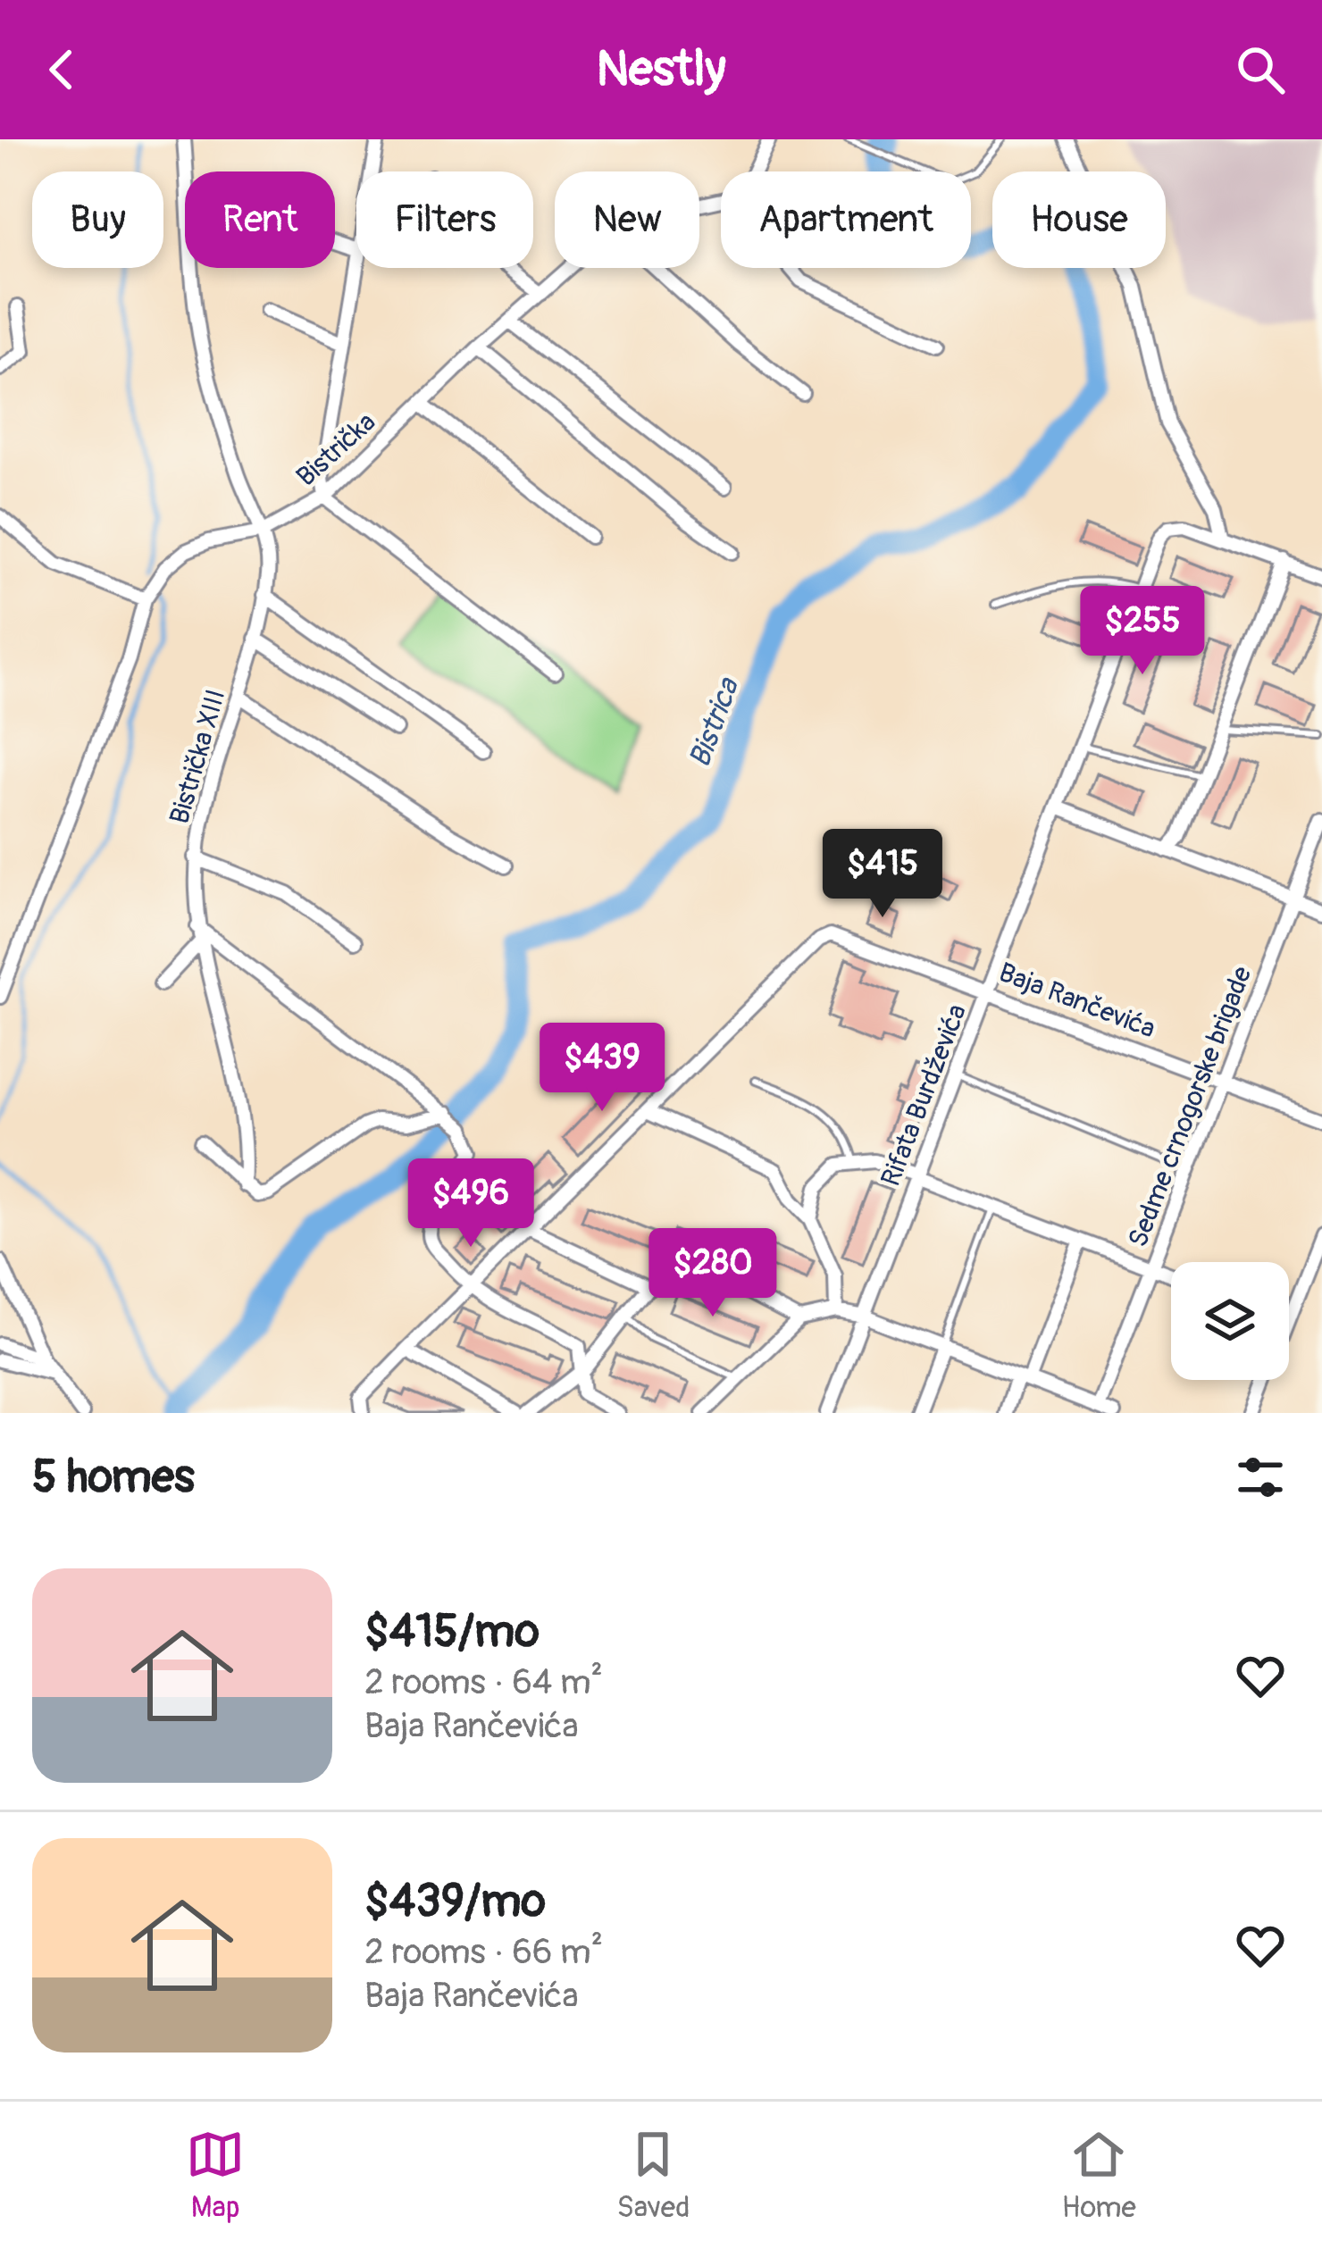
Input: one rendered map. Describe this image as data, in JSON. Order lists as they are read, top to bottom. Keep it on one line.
{"streets":{"street":["Bistrička","Bistrička XIII","Baja Rančevića","Rifata Burdževića","Sedme crnogorske brigade"]},"crossings":[["Bistrička","Bistrička XIII"],["Baja Rančevića","Rifata Burdževića"],["Baja Rančevića","Sedme crnogorske brigade"]],"water":["Bistrica"],"page":{"header":"Nestly","chip":["Buy","Rent","Filters","New","Apartment","House"],"price":["$255","$415","$439","$496","$280"],"heading":"5 homes","list":[{"name":"$415/mo","note":"2 rooms · 64 m² · Baja Rančevića"},{"name":"$439/mo","note":"2 rooms · 66 m² · Baja Rančevića"}],"tabs":["Map","Saved","Home"]}}
